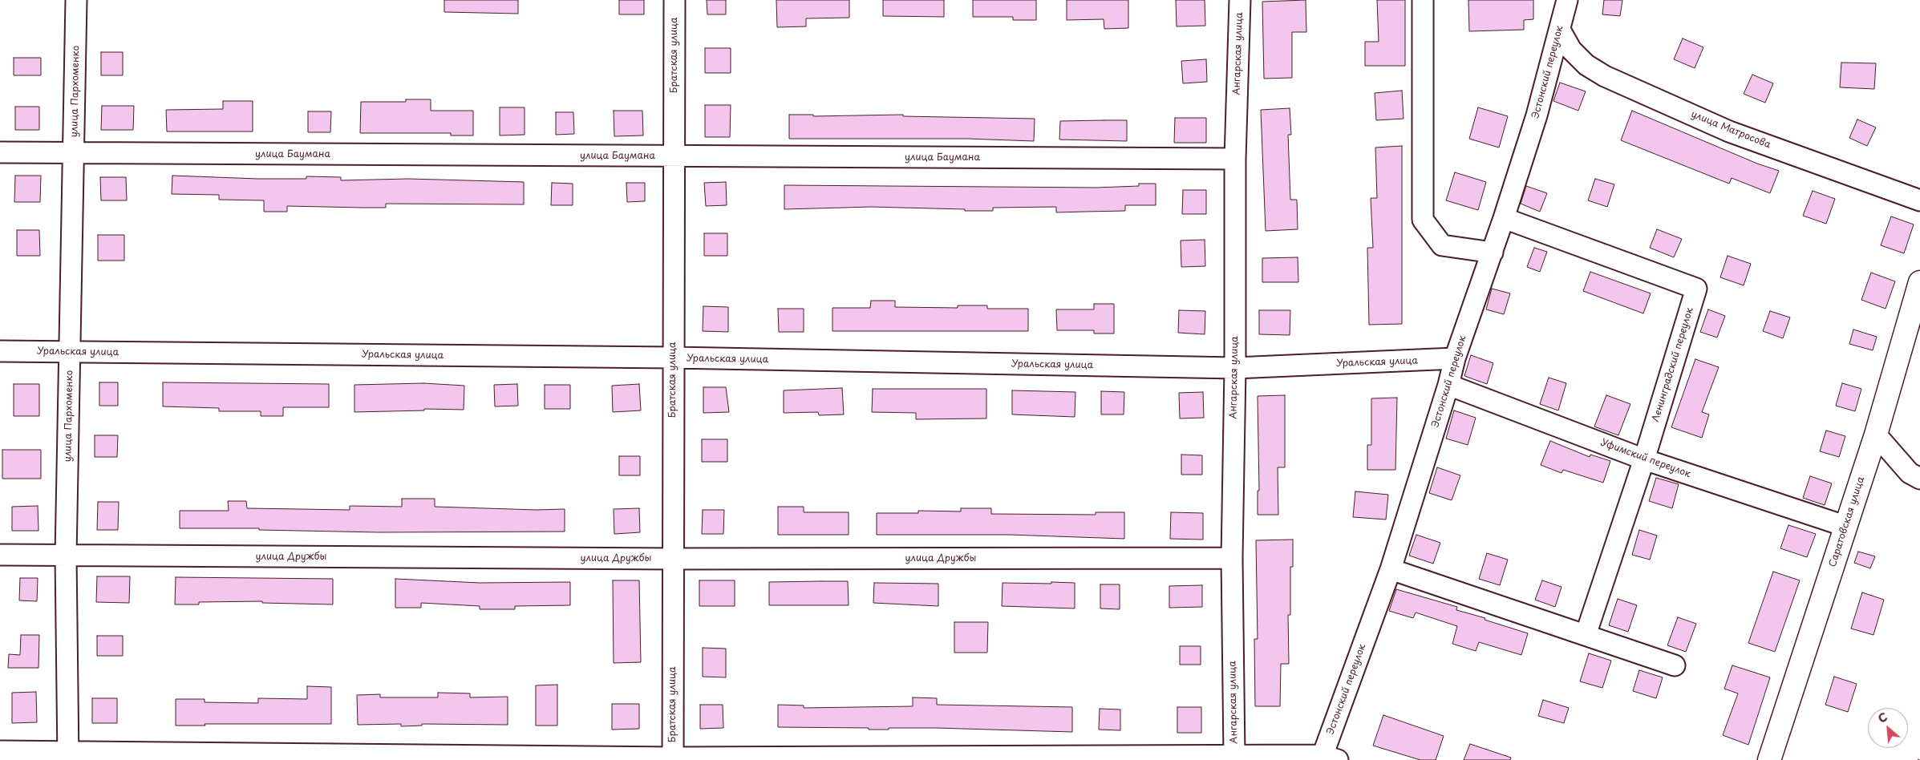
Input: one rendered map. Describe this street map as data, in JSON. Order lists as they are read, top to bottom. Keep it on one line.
{"streets":{"street":["Ангарская улица","Братская улица","Эстонский переулок","улица Пархоменко","улица Матросова","улица Баумана","Уральская улица","Ленинградский переулок","Уфимский переулок","Саратовская улица","улица Дружбы"]},"crossings":[["Ангарская улица","улица Баумана"],["Ангарская улица","Уральская улица"],["Ангарская улица","улица Дружбы"],["Братская улица","улица Баумана"],["Братская улица","Уральская улица"],["Братская улица","улица Дружбы"],["Эстонский переулок","улица Матросова"],["Эстонский переулок","Уральская улица"],["Эстонский переулок","Ленинградский переулок"],["Эстонский переулок","Уфимский переулок"],["улица Пархоменко","улица Баумана"],["улица Пархоменко","Уральская улица"],["улица Пархоменко","улица Дружбы"],["Ленинградский переулок","Уфимский переулок"],["Уфимский переулок","Саратовская улица"]],"north":"top left"}
